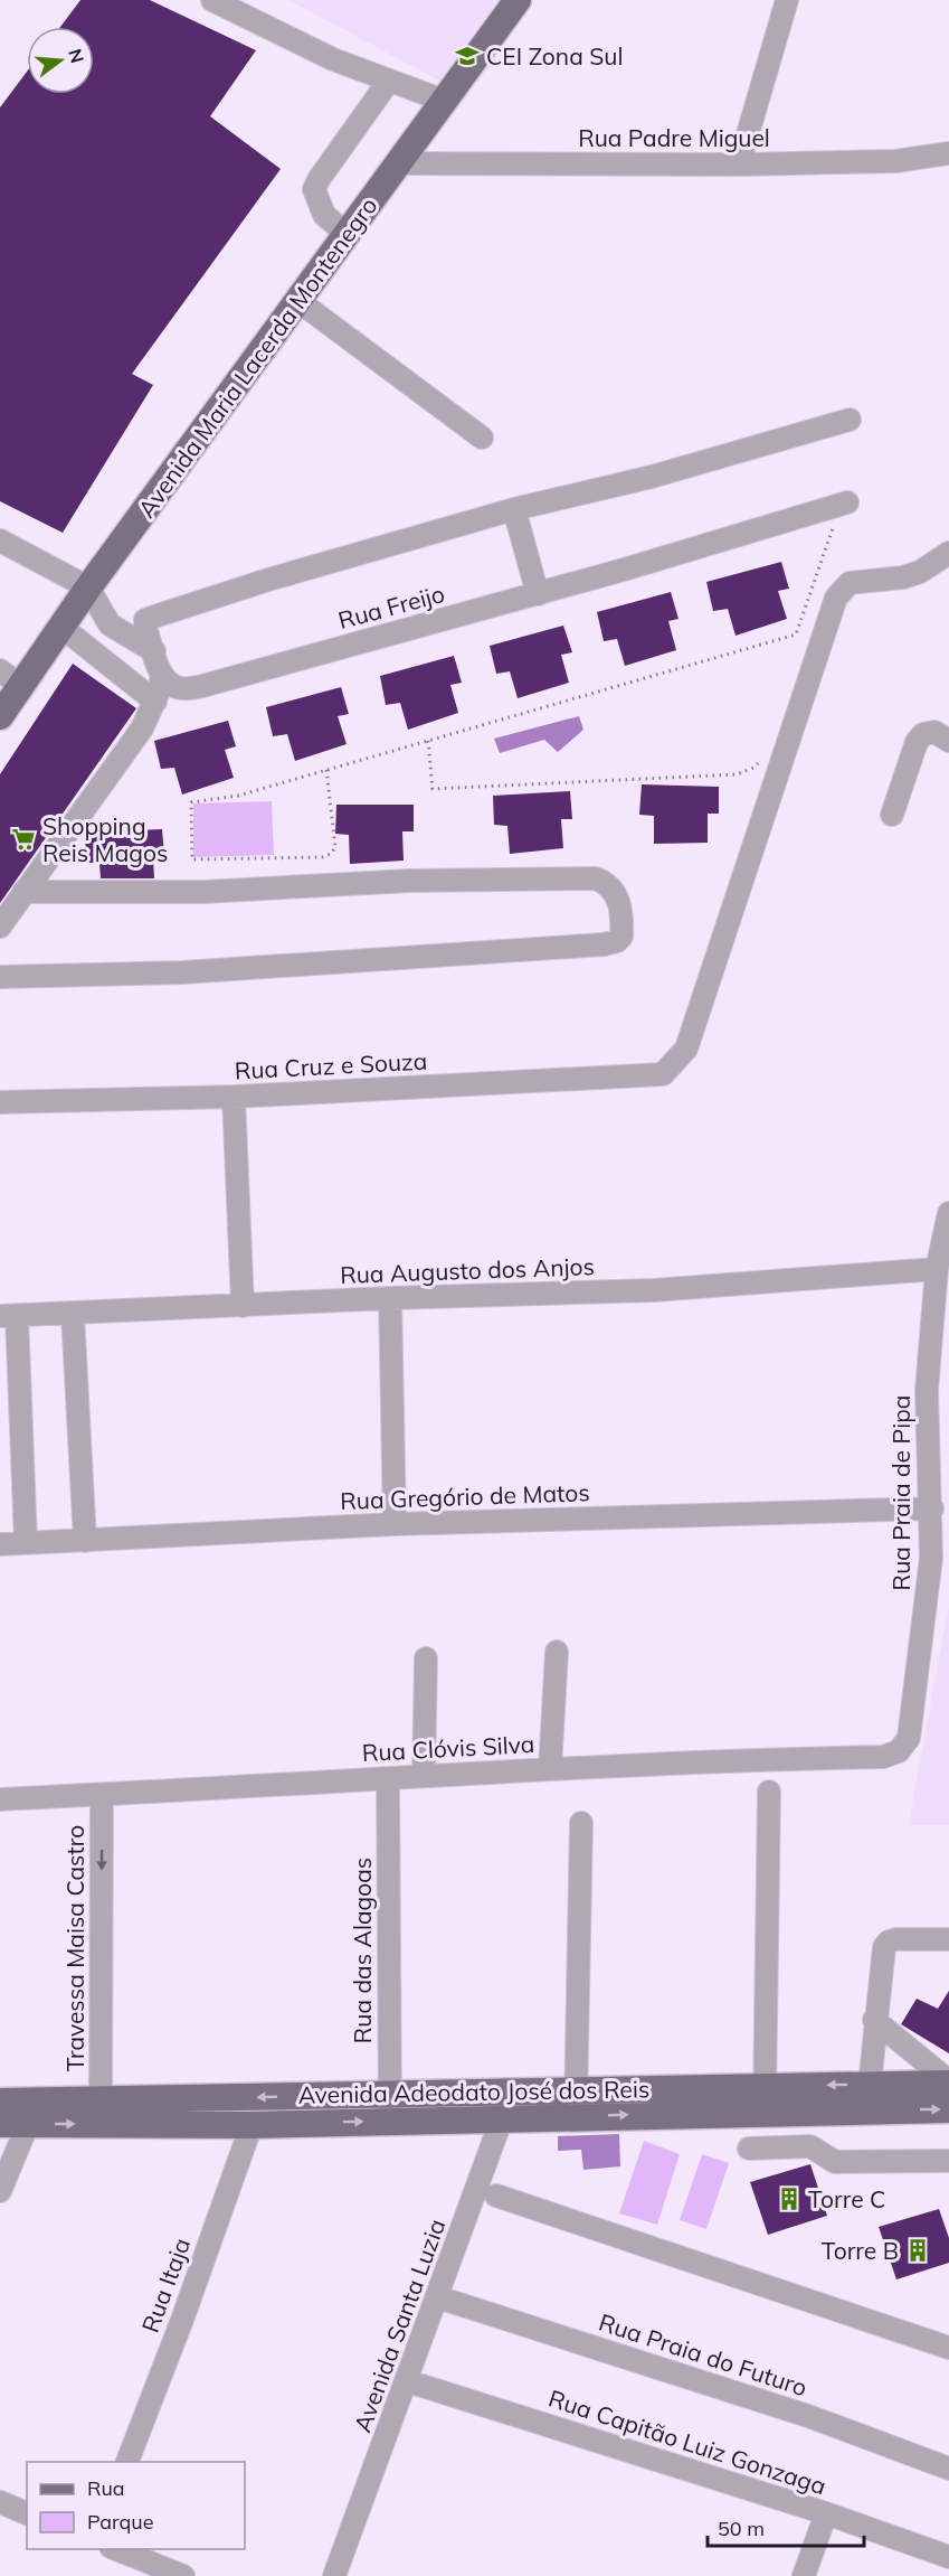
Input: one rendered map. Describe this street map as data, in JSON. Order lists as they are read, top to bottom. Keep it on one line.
{"streets":{"main road":["Avenida Maria Lacerda Montenegro","Avenida Adeodato José dos Reis"],"street":["Rua Padre Miguel","Rua Freijo","Rua Cruz e Souza","Rua Augusto dos Anjos","Rua Praia de Pipa","Rua Gregório de Matos","Rua Clóvis Silva","Travessa Maisa Castro","Rua das Alagoas","Rua Itaja","Avenida Santa Luzia","Rua Praia do Futuro","Rua Capitão Luiz Gonzaga"]},"crossings":[["Rua Padre Miguel","Avenida Maria Lacerda Montenegro"],["Rua Augusto dos Anjos","Rua Praia de Pipa"],["Rua Praia de Pipa","Rua Gregório de Matos"],["Rua Praia de Pipa","Rua Clóvis Silva"],["Rua Clóvis Silva","Travessa Maisa Castro"],["Rua Clóvis Silva","Rua das Alagoas"],["Travessa Maisa Castro","Avenida Adeodato José dos Reis"],["Rua das Alagoas","Avenida Adeodato José dos Reis"],["Avenida Adeodato José dos Reis","Rua Itaja"],["Avenida Adeodato José dos Reis","Avenida Santa Luzia"],["Avenida Santa Luzia","Rua Praia do Futuro"],["Avenida Santa Luzia","Rua Capitão Luiz Gonzaga"]],"one_way":["Travessa Maisa Castro"],"places":{"school or university":["CEI Zona Sul"],"supermarket":["Shopping Reis Magos"],"building":["Torre C","Torre B"]},"legend":["Rua","Parque"],"scale_bar":"50 m","north":"right"}
